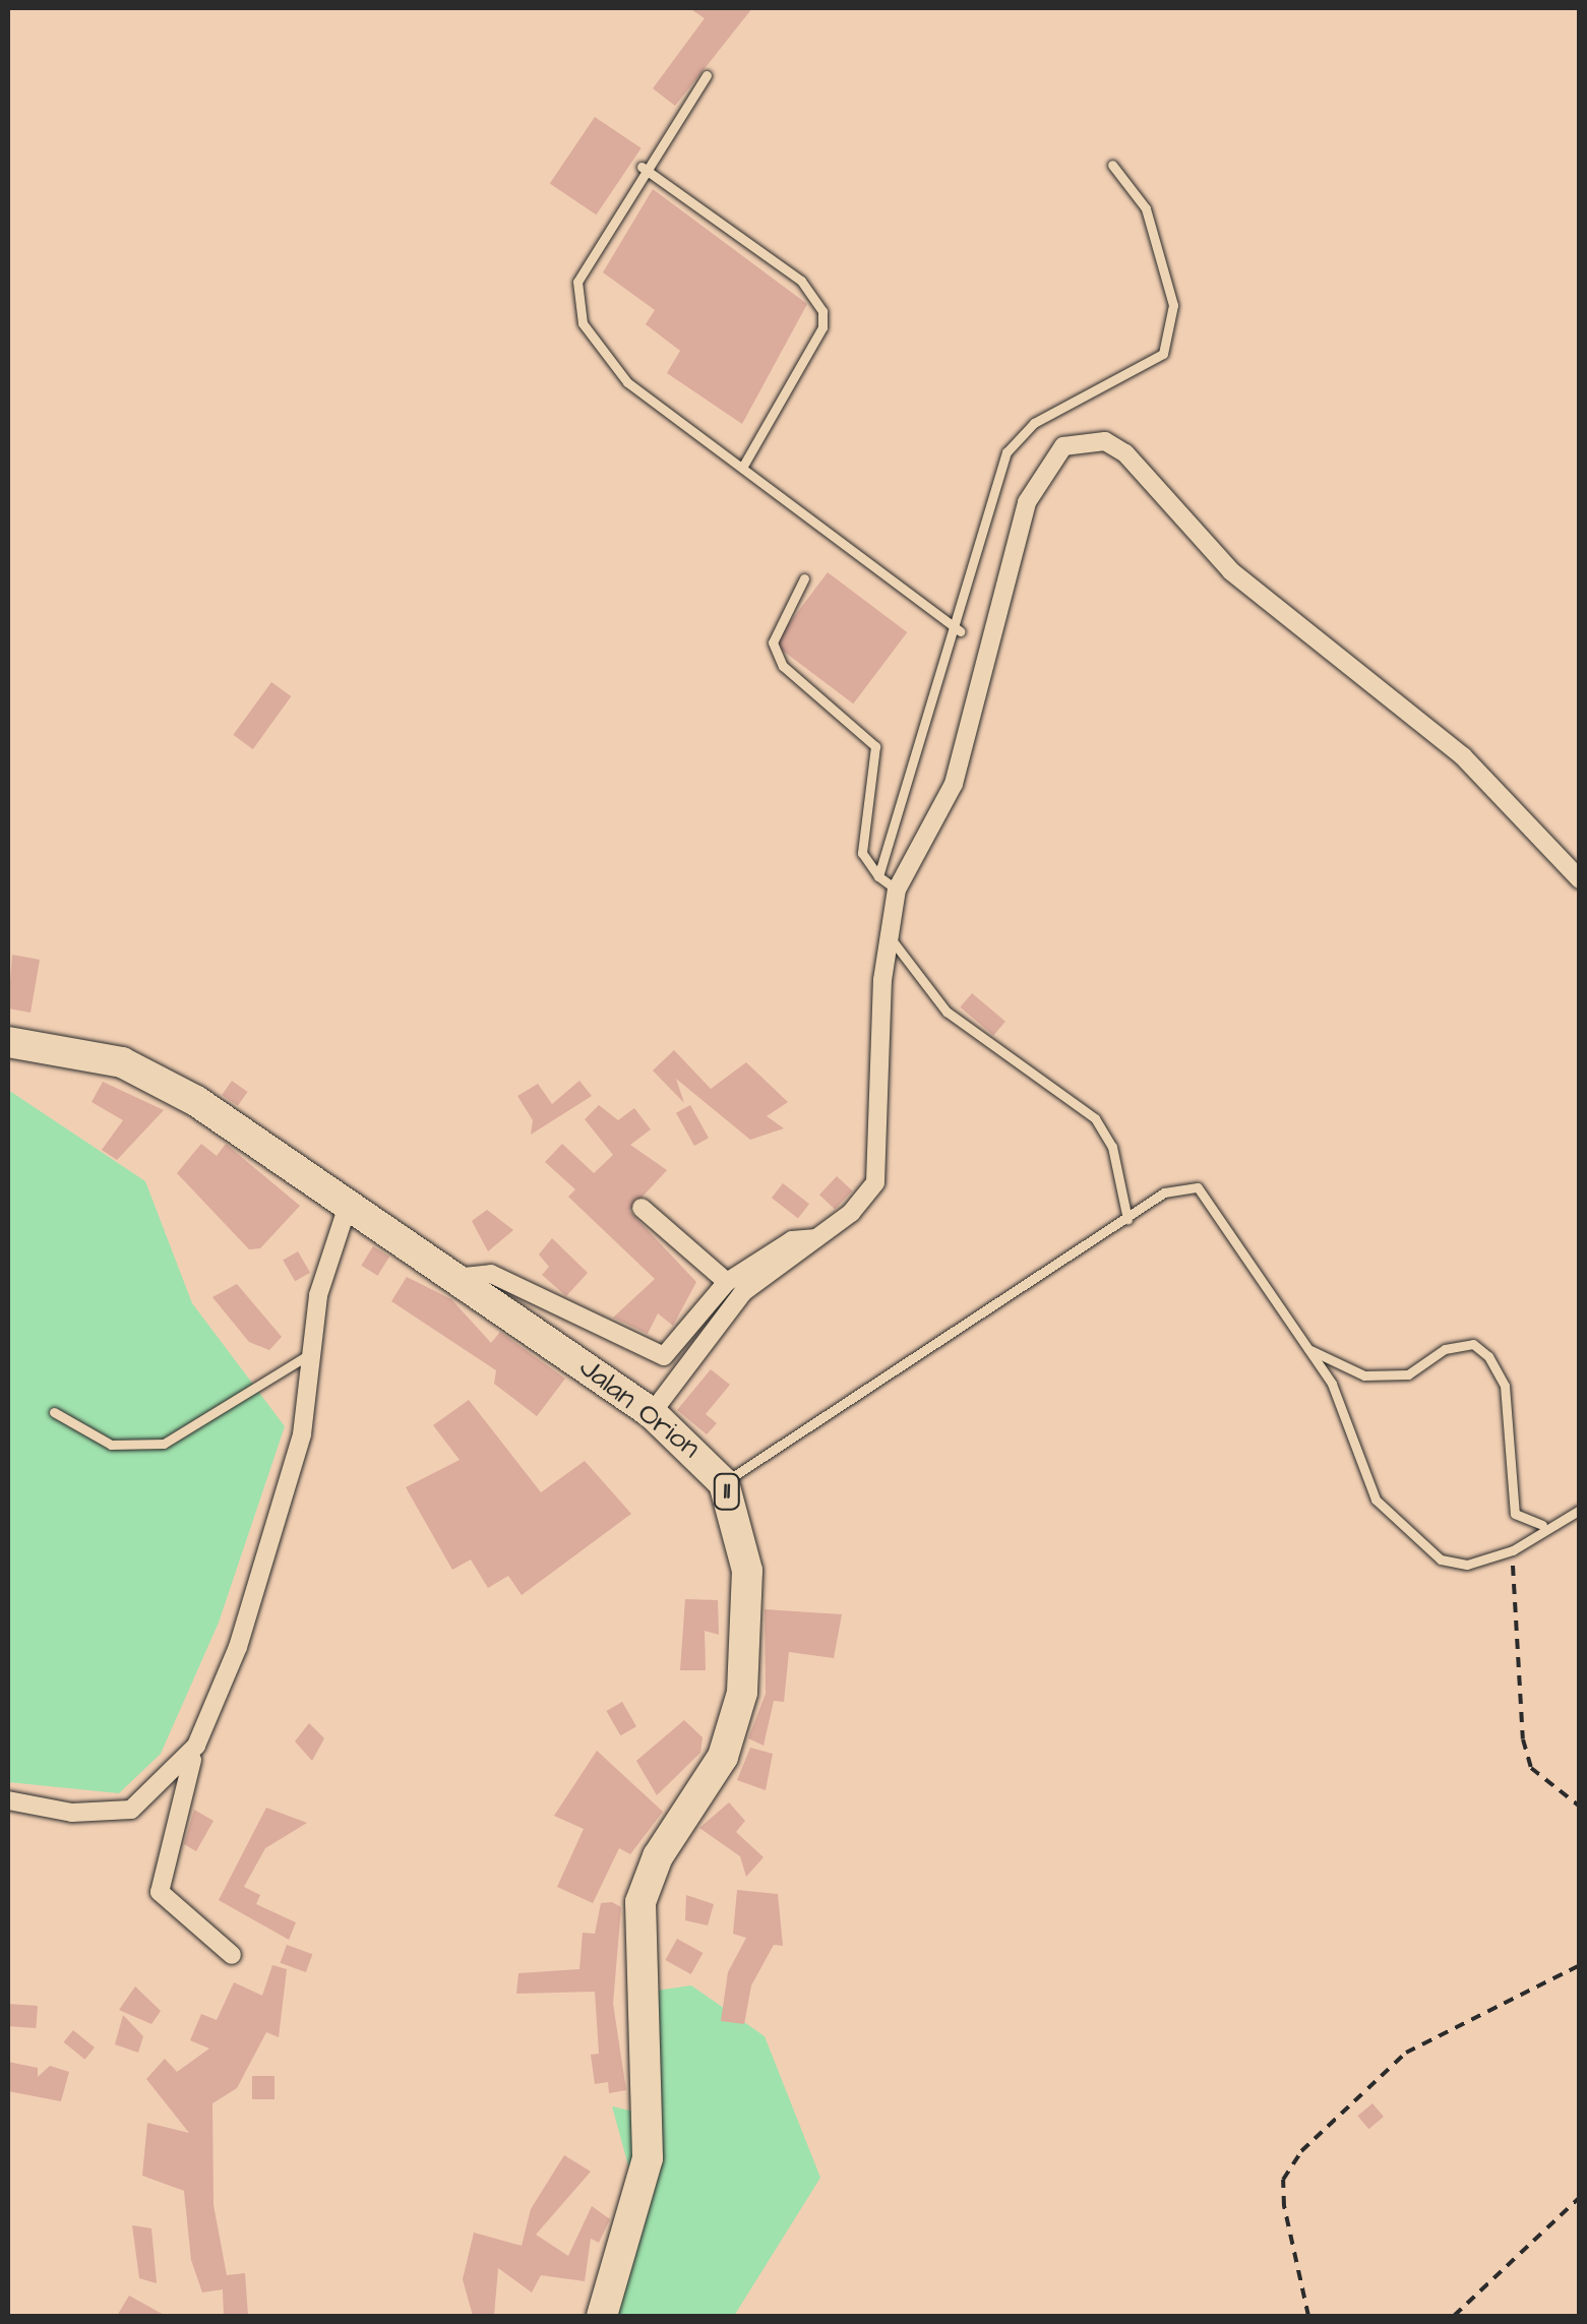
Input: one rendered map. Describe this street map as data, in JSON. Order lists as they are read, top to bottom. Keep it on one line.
{"streets":{"highway":["Jalan Orion","11"]}}
